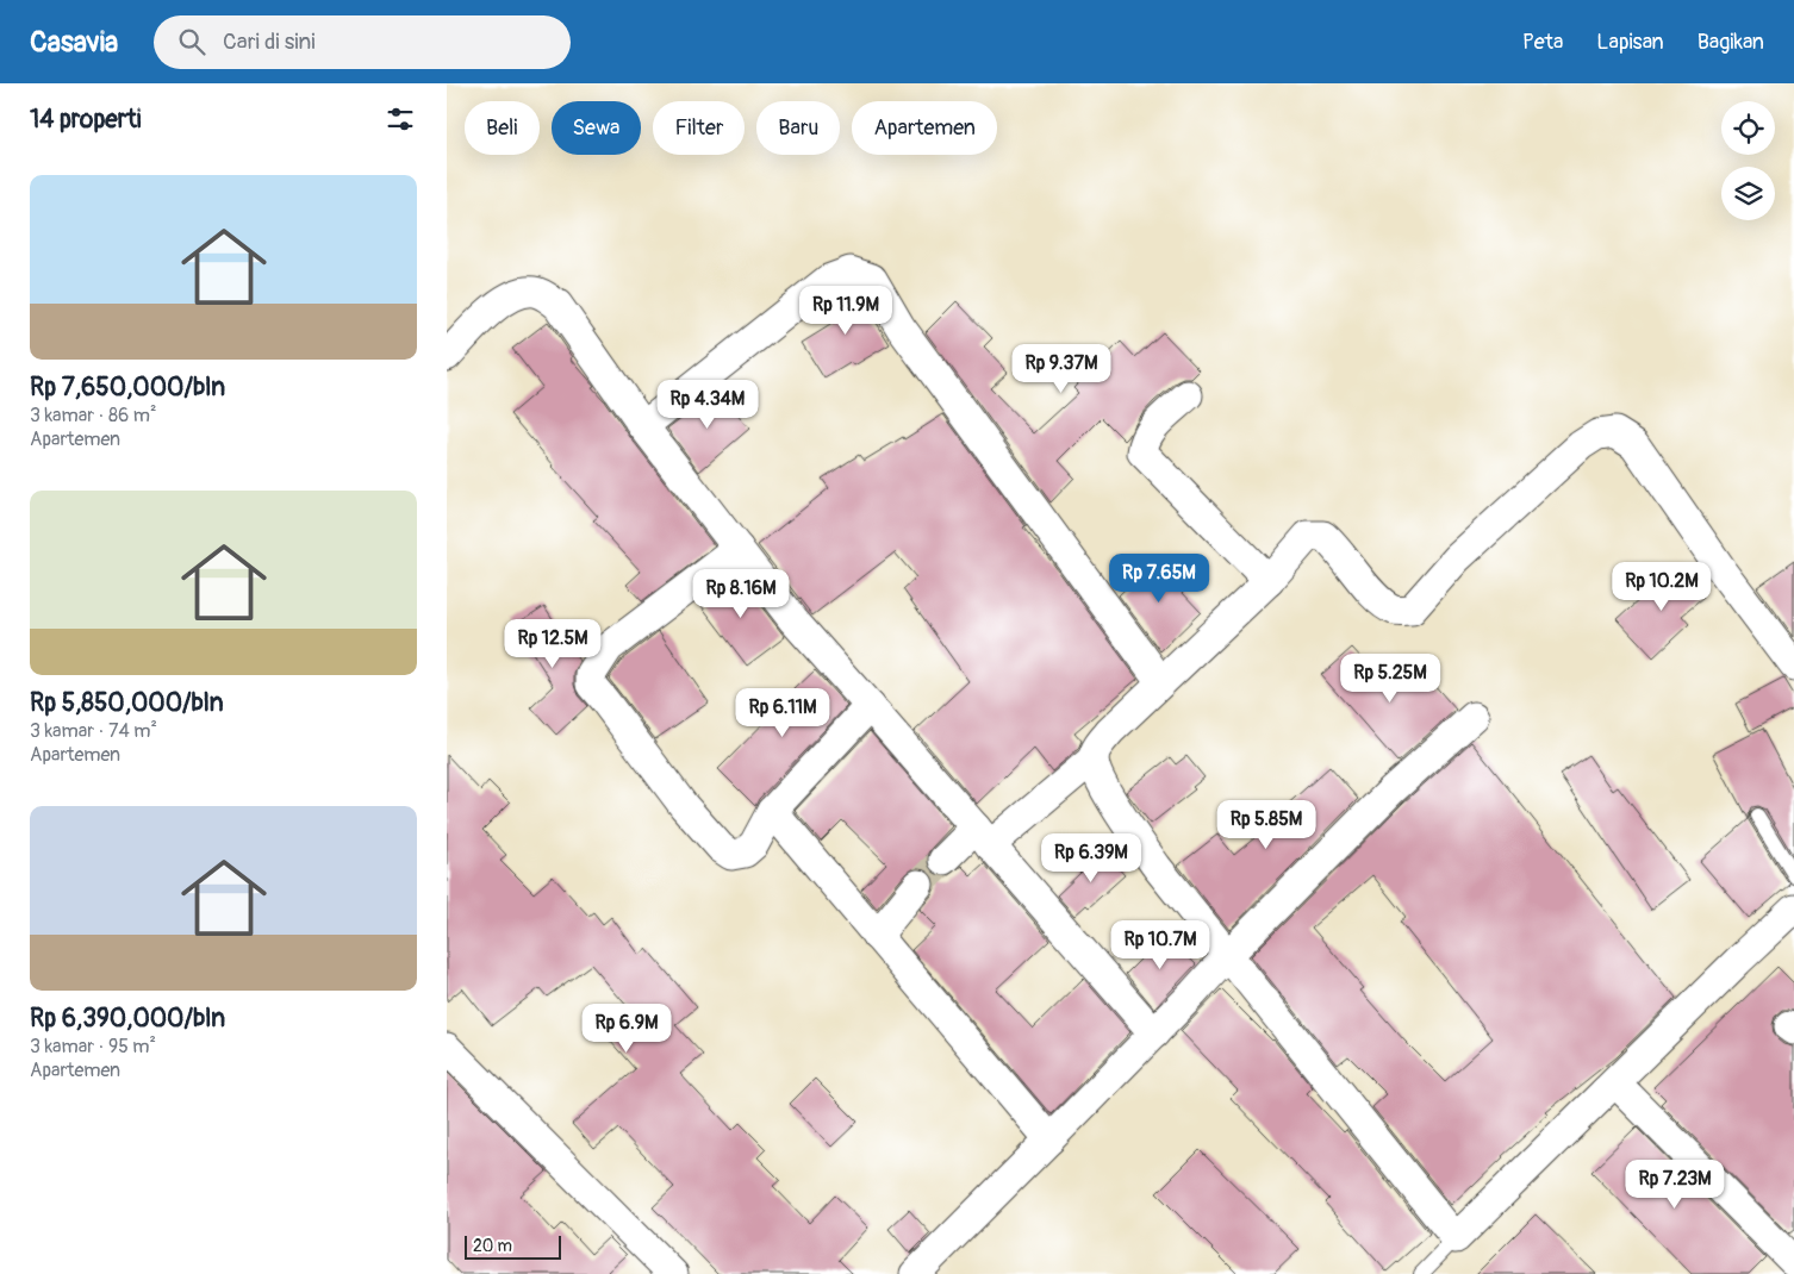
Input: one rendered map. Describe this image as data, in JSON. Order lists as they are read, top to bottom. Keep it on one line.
{"scale_bar":"20 m","page":{"header":"Casavia","search":"Cari di sini","nav":["Peta","Lapisan","Bagikan"],"heading":"14 properti","chip":["Beli","Sewa","Filter","Baru","Apartemen"],"list":[{"name":"Rp 7,650,000/bln","note":"3 kamar · 86 m² · Apartemen"},{"name":"Rp 5,850,000/bln","note":"3 kamar · 74 m² · Apartemen"},{"name":"Rp 6,390,000/bln","note":"3 kamar · 95 m² · Apartemen"}],"price":["Rp 11.9M","Rp 9.37M","Rp 4.34M","Rp 7.65M","Rp 10.2M","Rp 8.16M","Rp 12.5M","Rp 5.25M","Rp 6.11M","Rp 5.85M","Rp 6.39M","Rp 10.7M","Rp 6.9M","Rp 7.23M"],"scale":"20 m"}}
